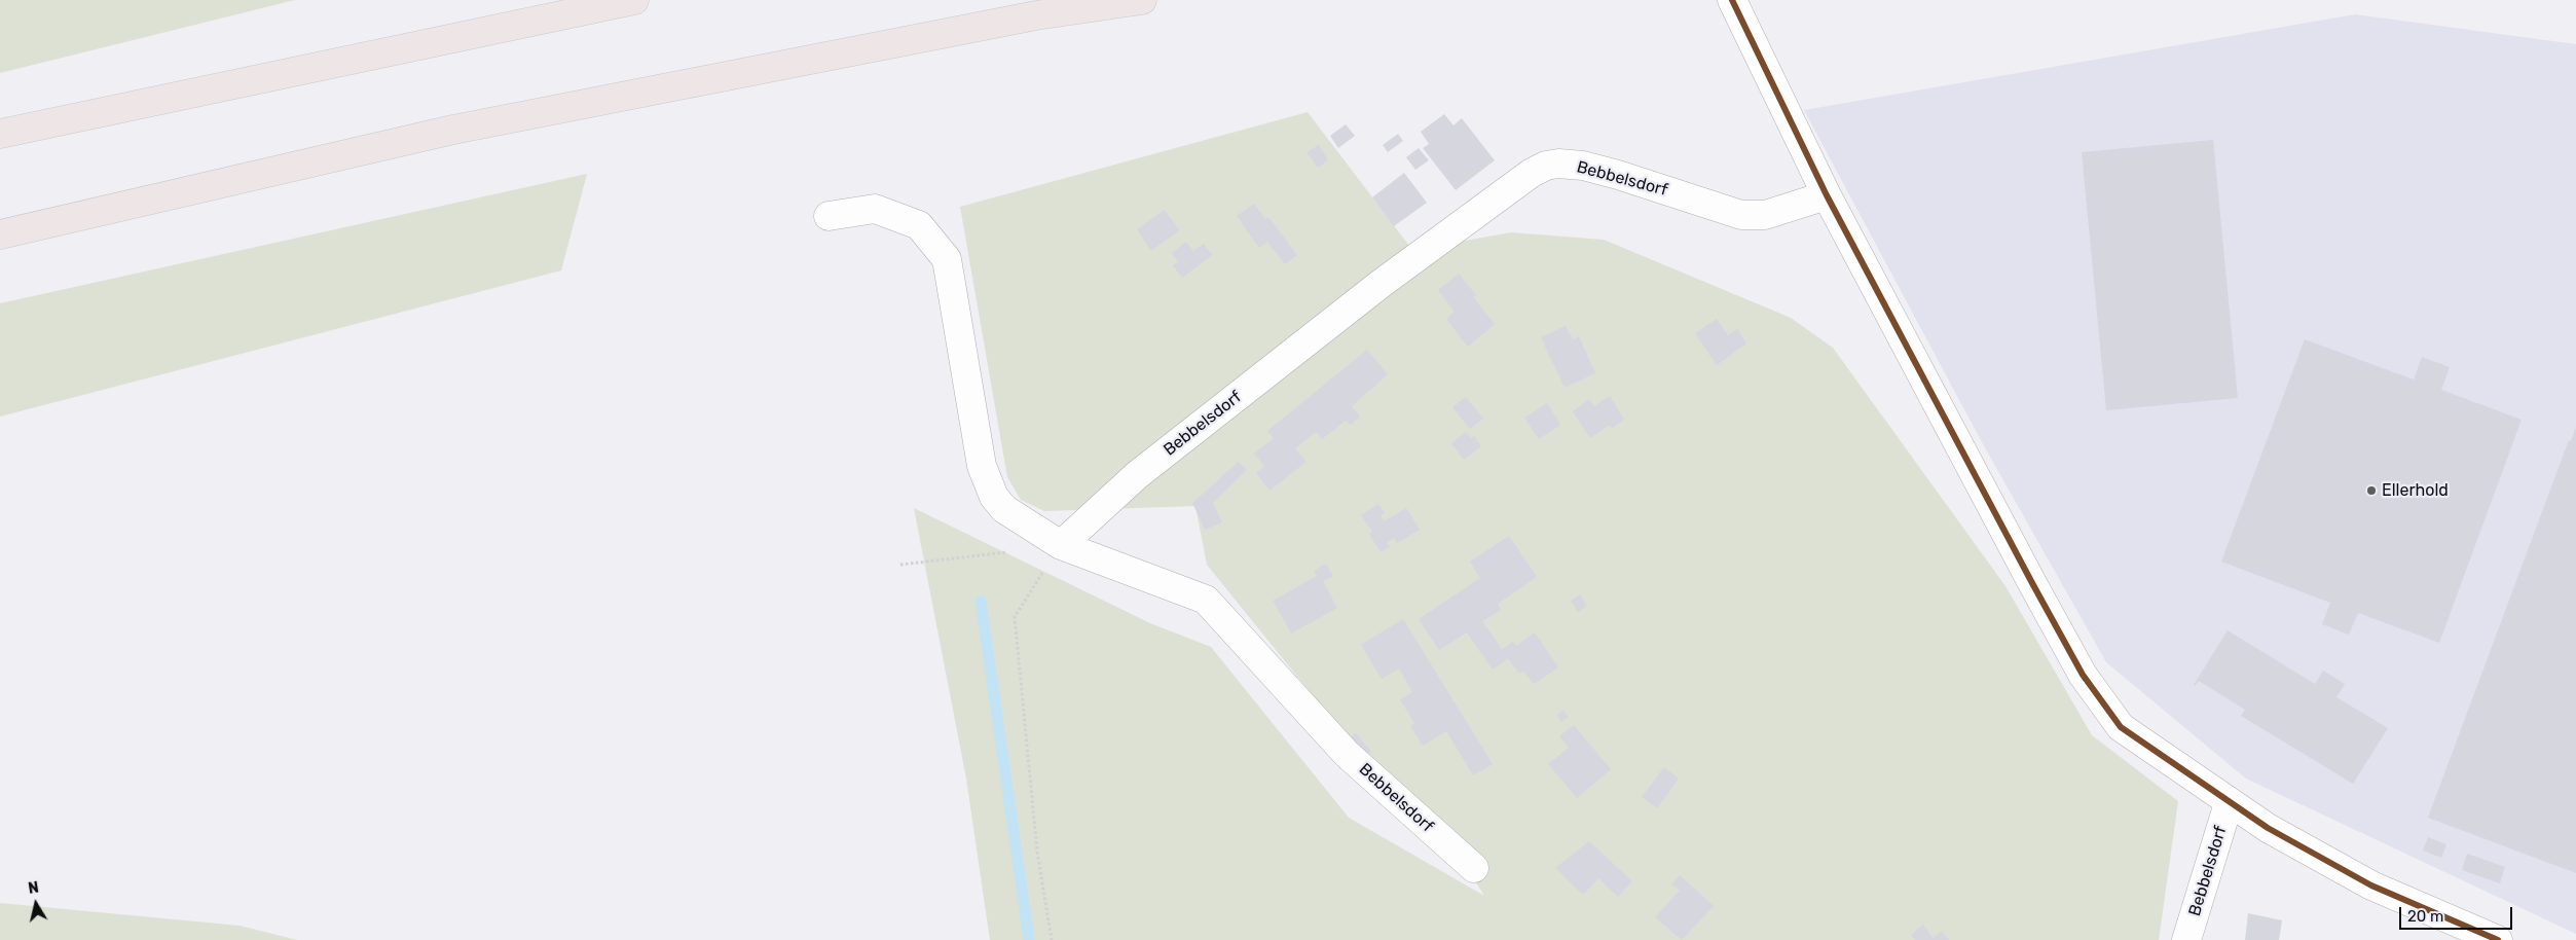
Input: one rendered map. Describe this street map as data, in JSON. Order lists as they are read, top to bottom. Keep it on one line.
{"streets":{"street":["Bebbelsdorf"]},"places":["Ellerhold"],"scale_bar":"20 m","north":"top"}
